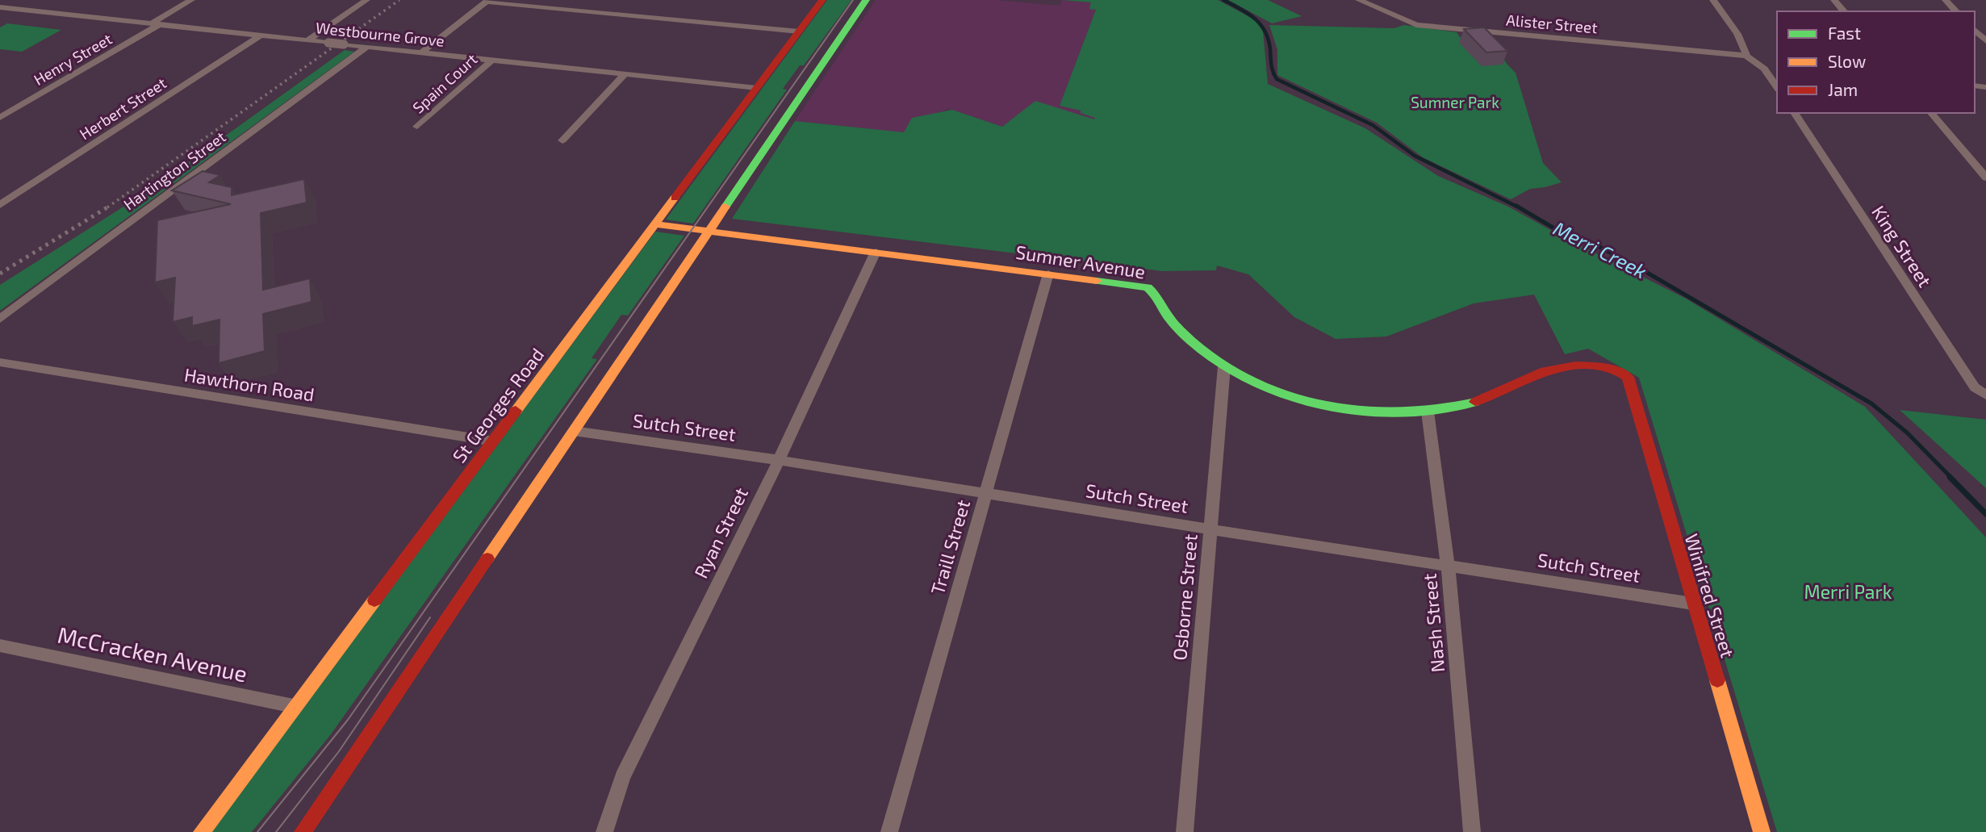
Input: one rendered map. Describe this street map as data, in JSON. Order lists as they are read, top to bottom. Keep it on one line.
{"streets":{"main road":["Sumner Avenue","St Georges Road","Winifred Street"],"street":["Alister Street","Westbourne Grove","Henry Street","Spain Court","Herbert Street","Hartington Street","King Street","Hawthorn Road","Sutch Street","Ryan Street","Traill Street","Osborne Street","Nash Street","McCracken Avenue"]},"crossings":[["Westbourne Grove","Henry Street"],["Westbourne Grove","Spain Court"],["Westbourne Grove","Herbert Street"],["Westbourne Grove","Hartington Street"],["Westbourne Grove","St Georges Road"],["Sumner Avenue","St Georges Road"],["Sumner Avenue","Ryan Street"],["Sumner Avenue","Traill Street"],["Sumner Avenue","Winifred Street"],["Sumner Avenue","Osborne Street"],["Sumner Avenue","Nash Street"],["Hawthorn Road","St Georges Road"],["St Georges Road","McCracken Avenue"],["Sutch Street","Ryan Street"],["Sutch Street","Traill Street"],["Sutch Street","Winifred Street"],["Sutch Street","Osborne Street"],["Sutch Street","Nash Street"]],"water":["Merri Creek"],"parks":["Sumner Park","Merri Park"],"legend":["Fast","Slow","Jam"]}
